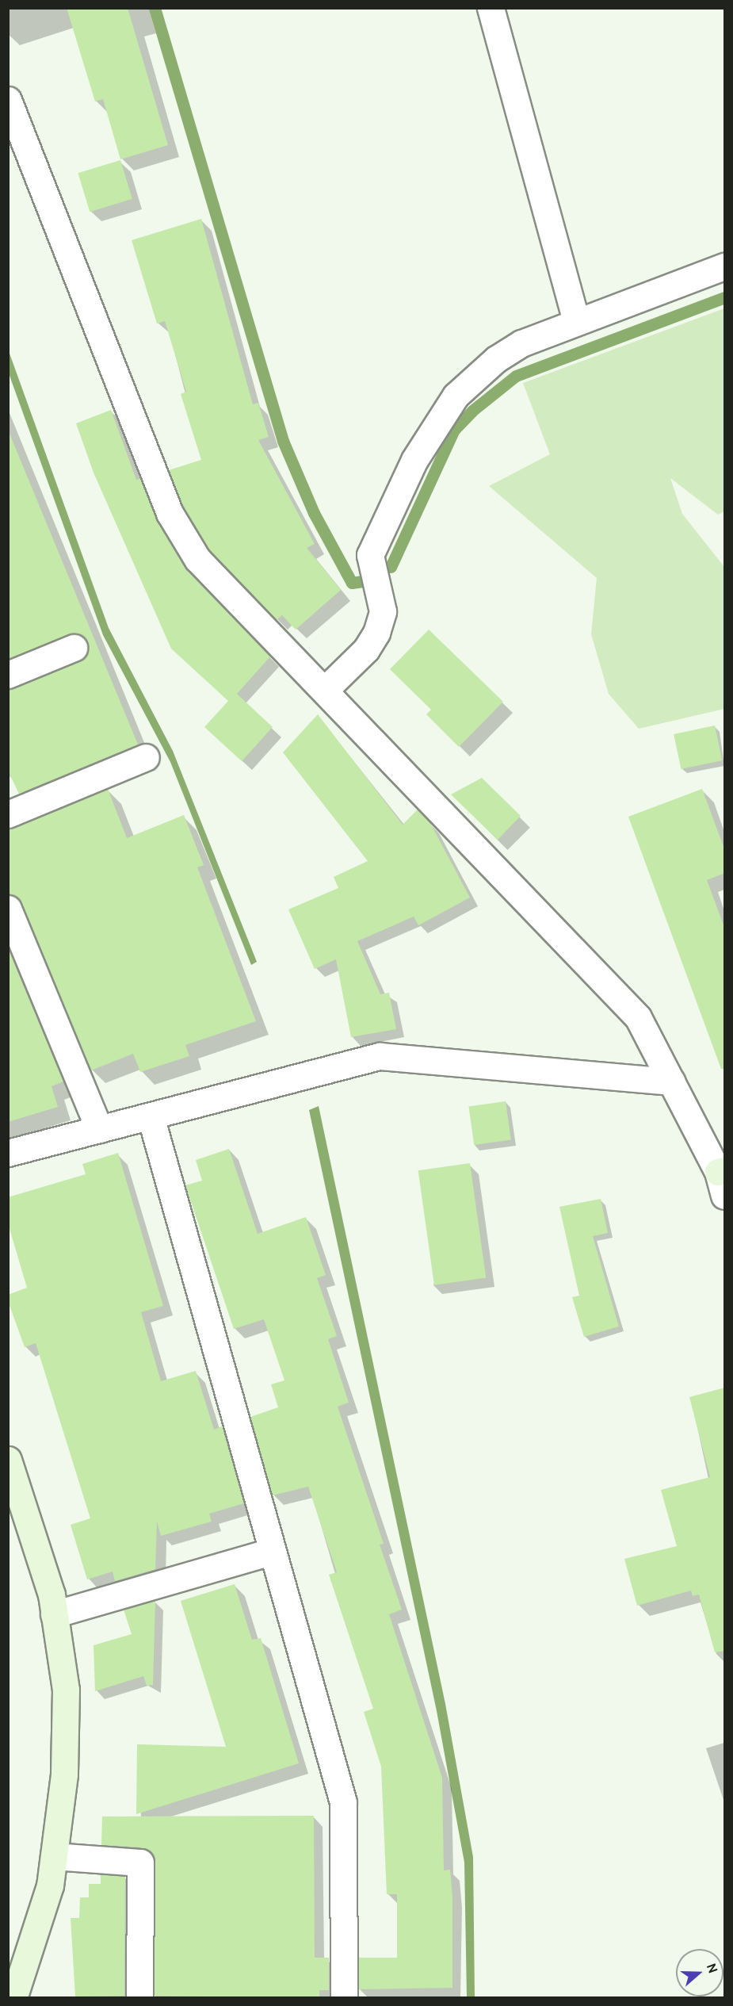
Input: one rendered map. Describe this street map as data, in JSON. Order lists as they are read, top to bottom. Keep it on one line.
{"north":"right"}
